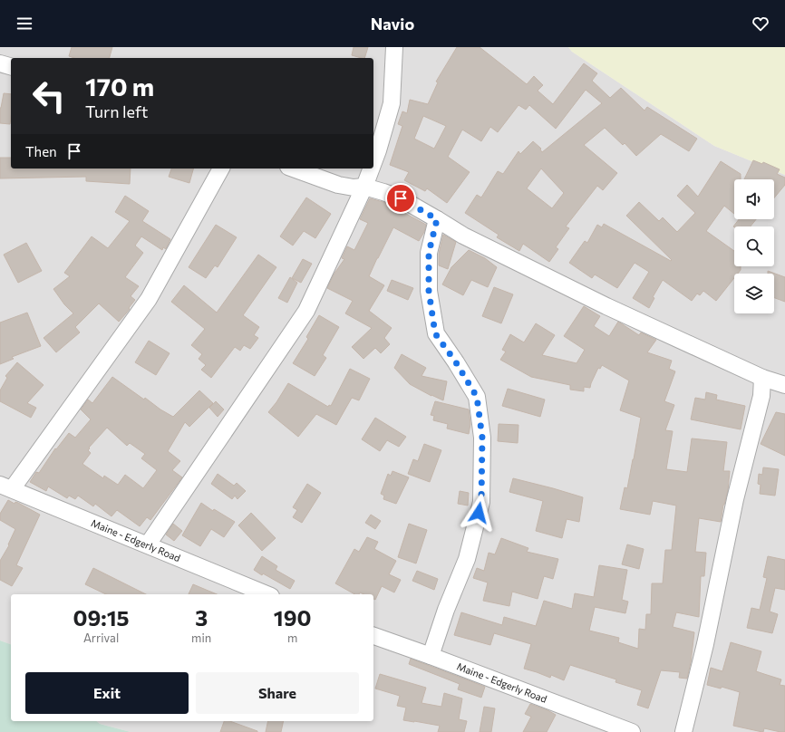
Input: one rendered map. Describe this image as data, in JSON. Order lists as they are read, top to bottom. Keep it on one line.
{"streets":{"street":["Maine - Edgerly Road"]},"page":{"header":"Navio","turn":["170 m","Turn left"],"then":"Then","eta":["09:15","Arrival","3","min","190","m"],"buttons":["Exit","Share"]}}
